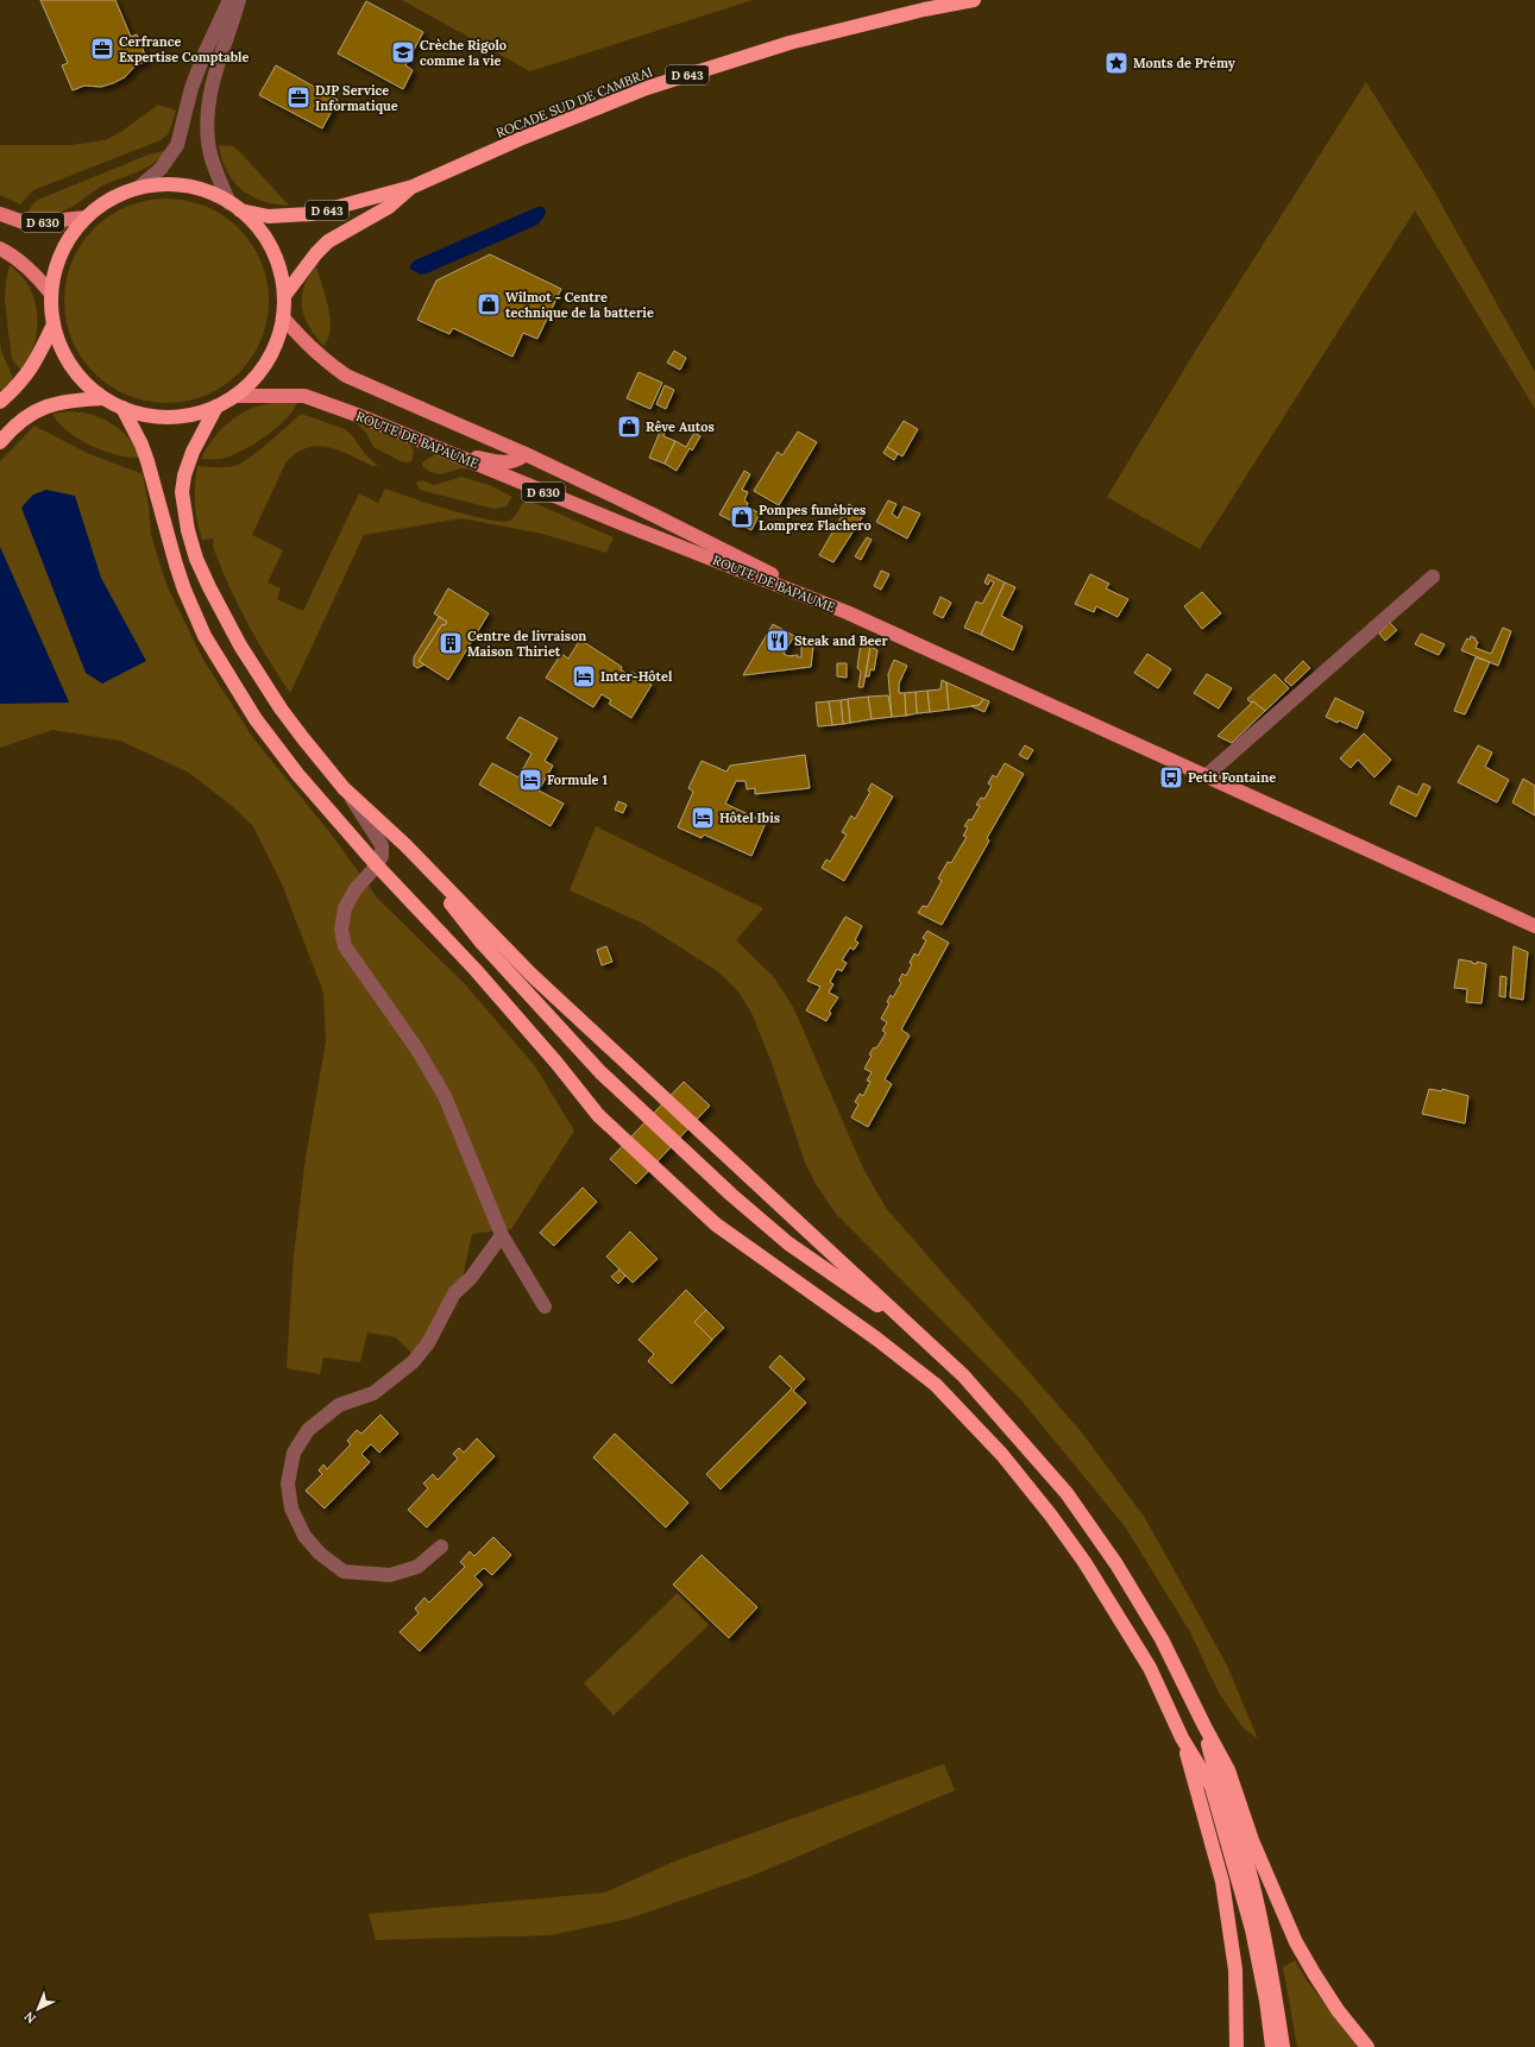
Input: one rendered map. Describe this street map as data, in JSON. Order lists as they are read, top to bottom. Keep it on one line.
{"streets":{"highway":["D 643","ROCADE SUD DE CAMBRAI"],"main road":["D 630","ROUTE DE BAPAUME"]},"crossings":[["D 630","ROUTE DE BAPAUME"]],"places":{"office":["Cerfrance Expertise Comptable","DJP Service Informatique"],"school or university":["Crèche Rigolo comme la vie"],"place":["Monts de Prémy"],"shop":["Wilmot - Centre technique de la batterie","Rêve Autos","Pompes funèbres Lomprez Flachero"],"restaurant":["Steak and Beer"],"building":["Centre de livraison Maison Thiriet"],"hotel":["Inter-Hôtel","Formule 1","Hôtel Ibis"],"bus stop":["Petit Fontaine"]},"north":"bottom left"}
